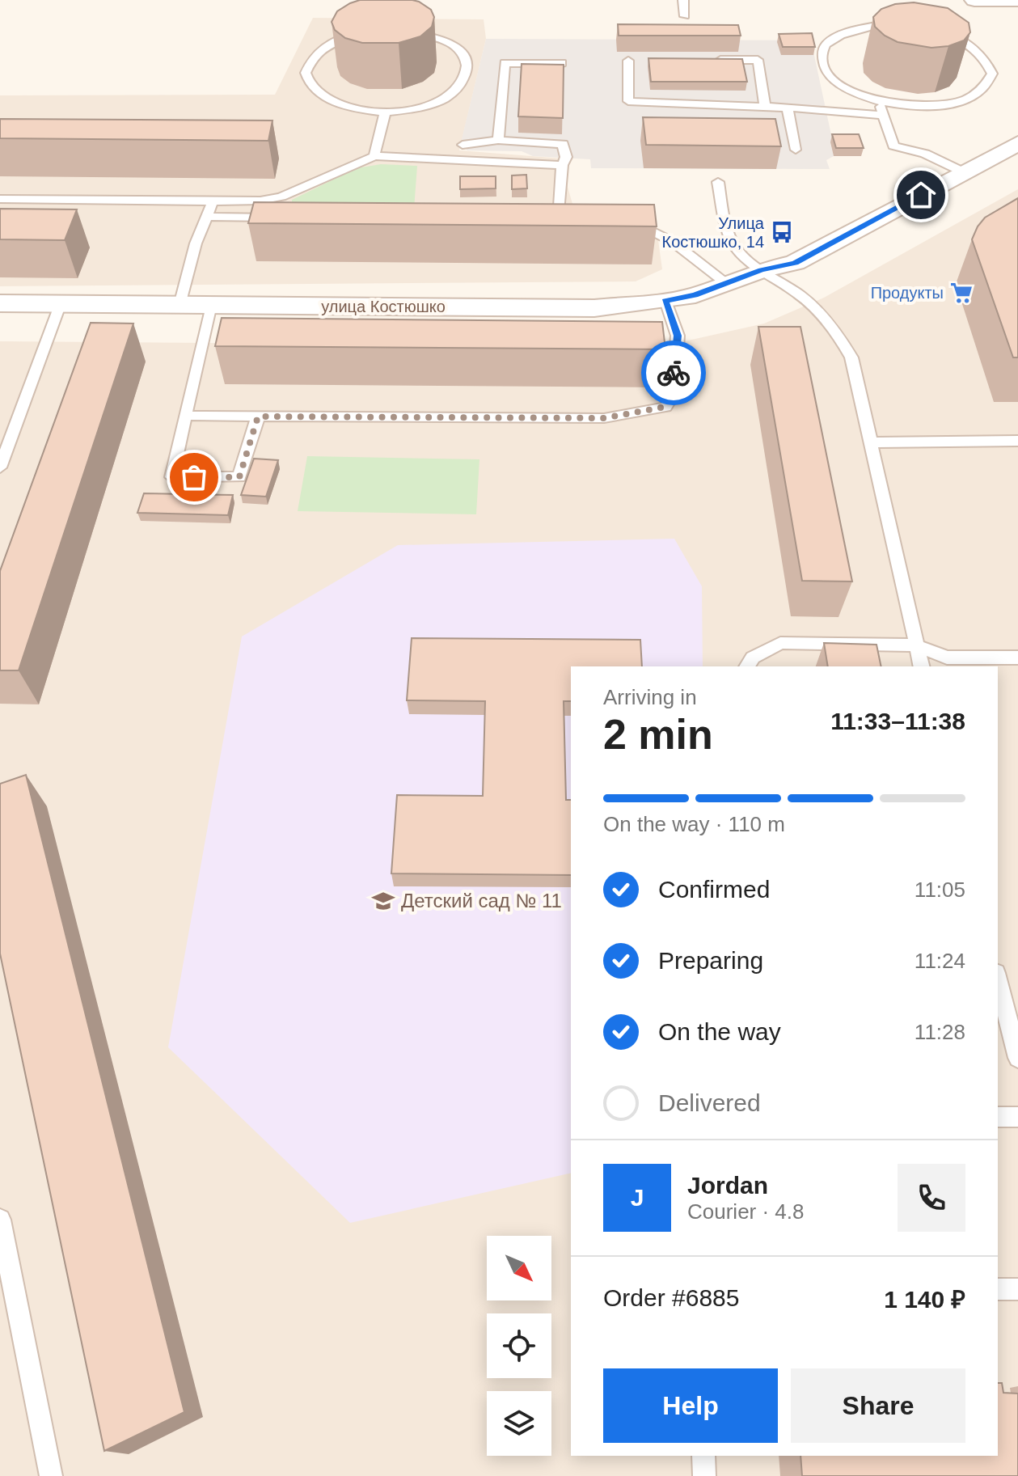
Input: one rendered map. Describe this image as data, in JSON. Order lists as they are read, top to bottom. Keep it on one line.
{"streets":{"street":["улица Костюшко"]},"places":{"bus stop":["Улица Костюшко, 14"],"supermarket":["Продукты"],"school or university":["Детский сад № 11"]},"north":"bottom right","page":{"heading":["2 min","Arriving in","11:33–11:38"],"panel":["Jordan","Courier · 4.8","Order #6885","1 140 ₽"],"bar":"On the way · 110 m","list":[["Confirmed","11:05"],["Preparing","11:24"],["On the way","11:28"],"Delivered"],"round":"J","buttons":["Help","Share"]}}
